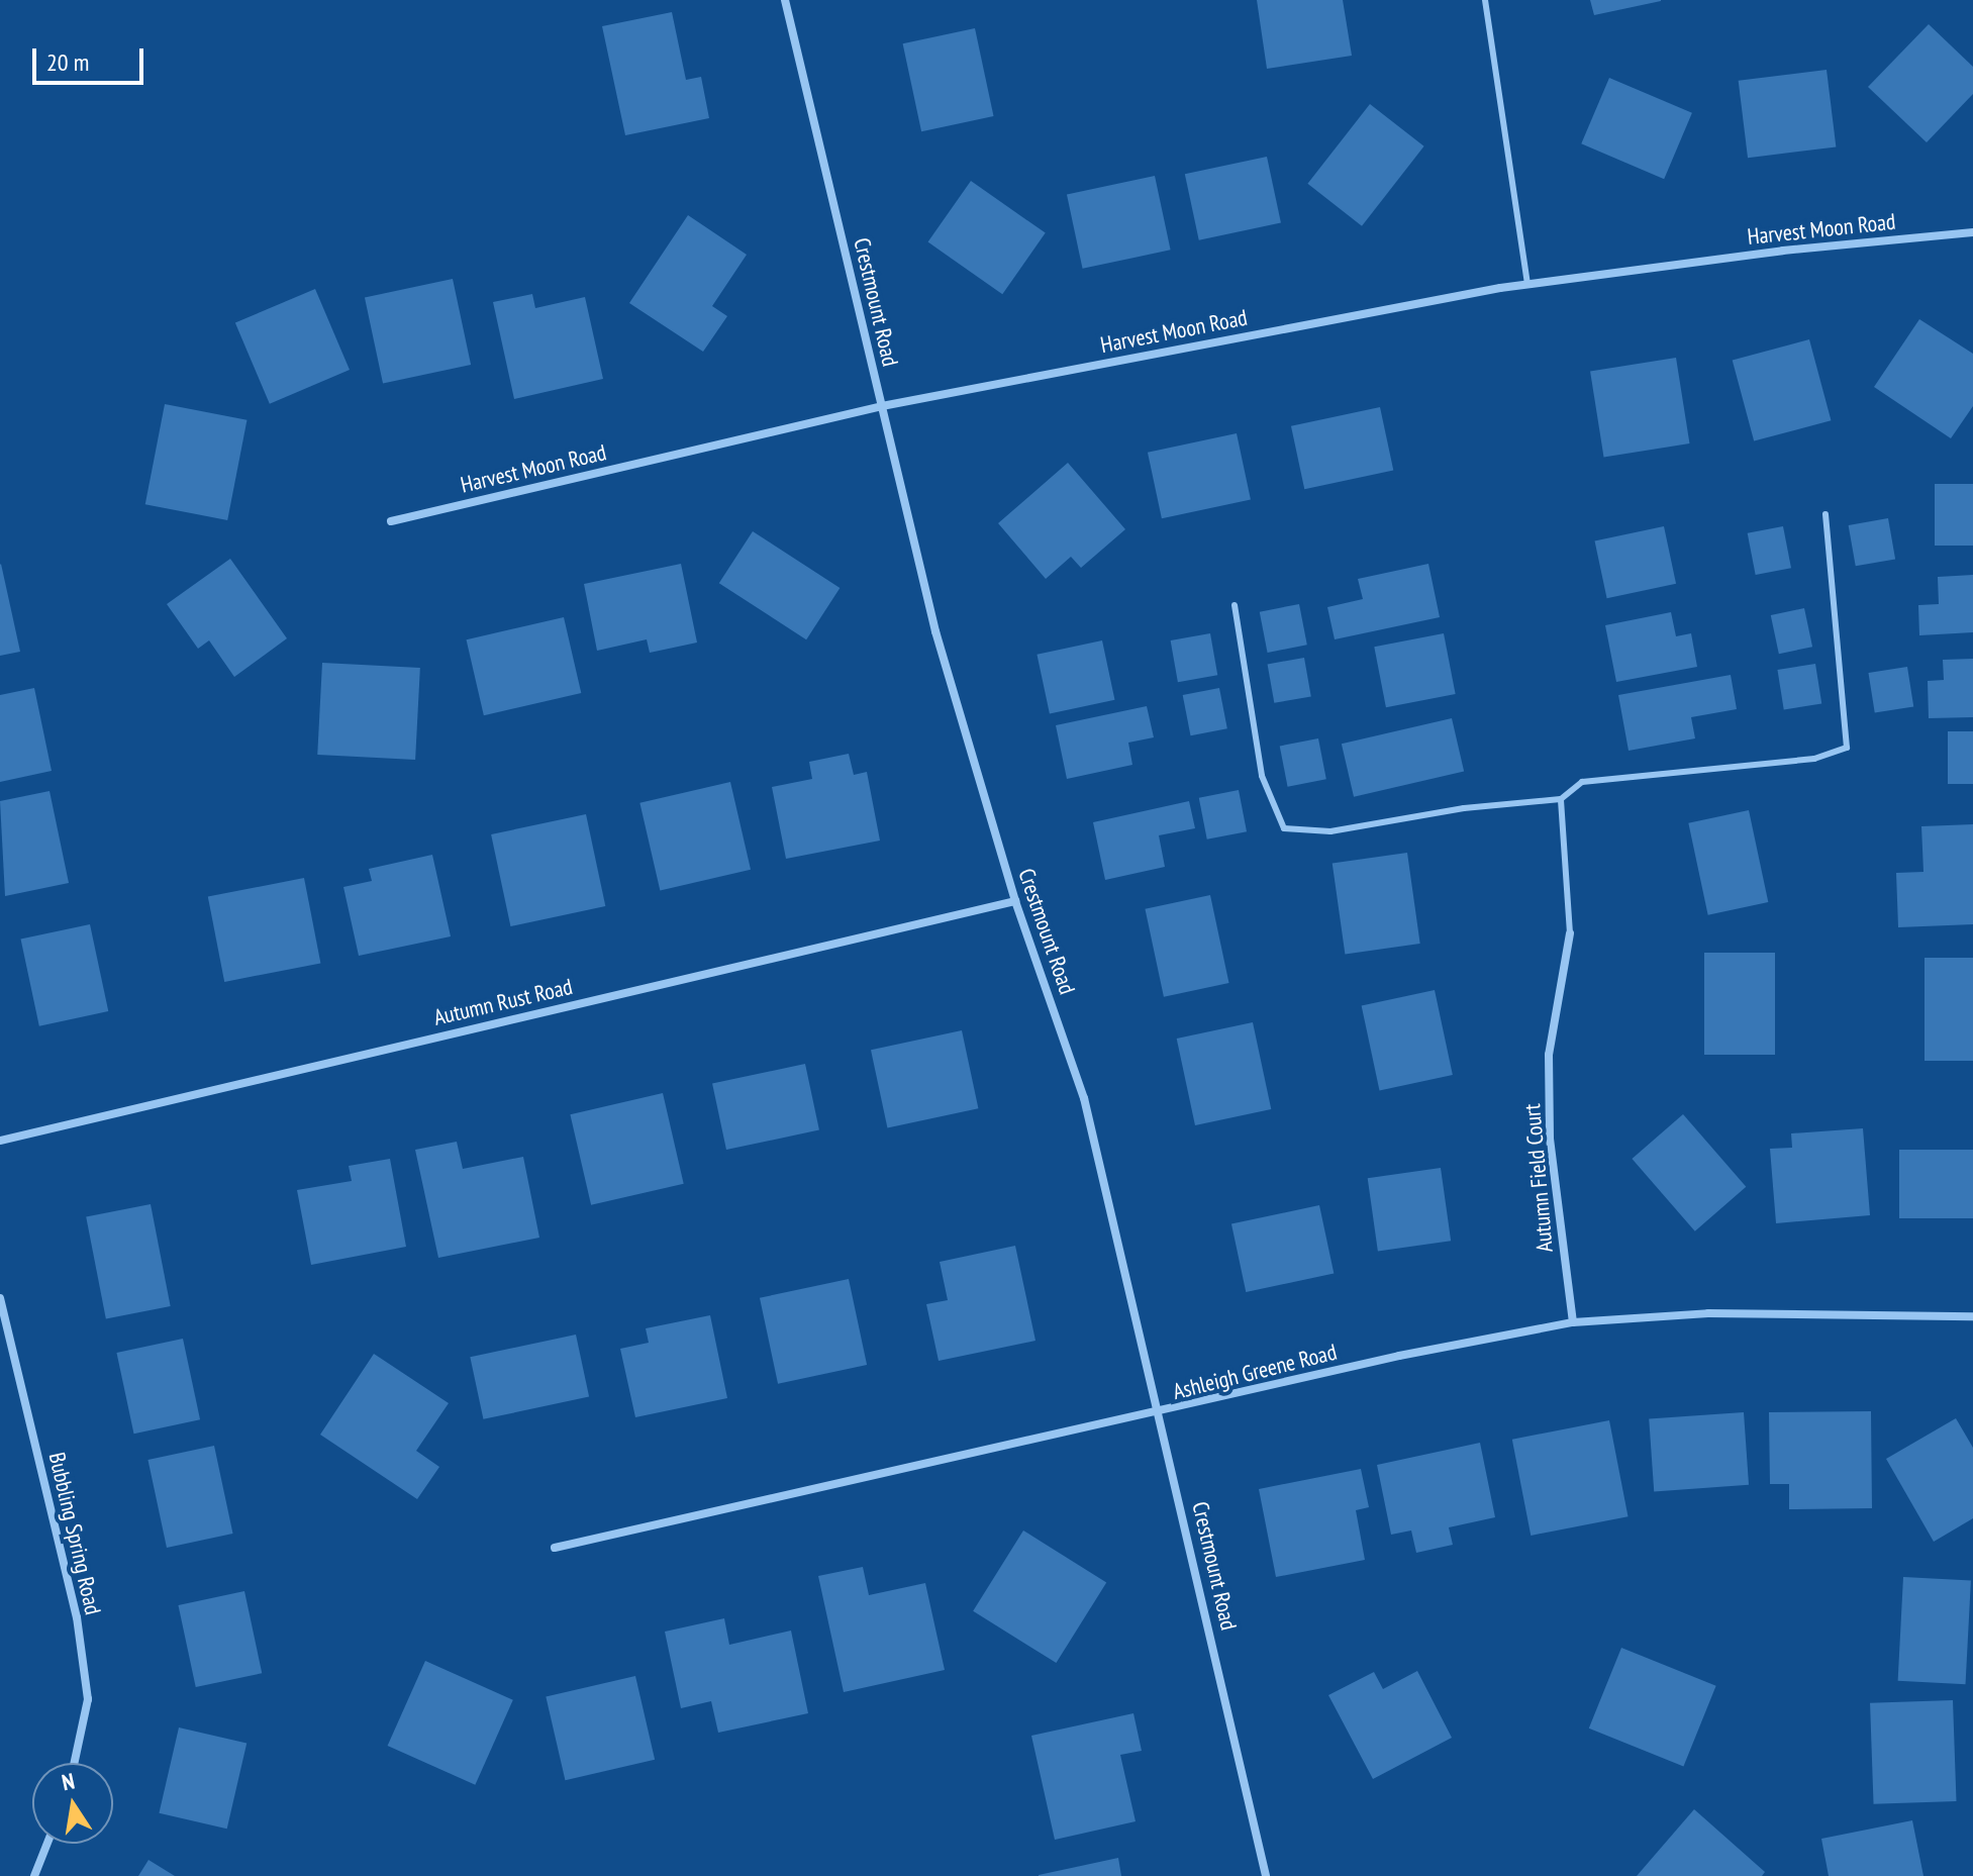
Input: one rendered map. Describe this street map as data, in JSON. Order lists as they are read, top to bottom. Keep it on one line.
{"streets":{"street":["Harvest Moon Road","Crestmount Road","Autumn Rust Road","Autumn Field Court","Ashleigh Greene Road","Bubbling Spring Road"]},"crossings":[["Harvest Moon Road","Crestmount Road"],["Crestmount Road","Autumn Rust Road"],["Crestmount Road","Ashleigh Greene Road"],["Autumn Field Court","Ashleigh Greene Road"]],"scale_bar":"20 m","north":"top"}
